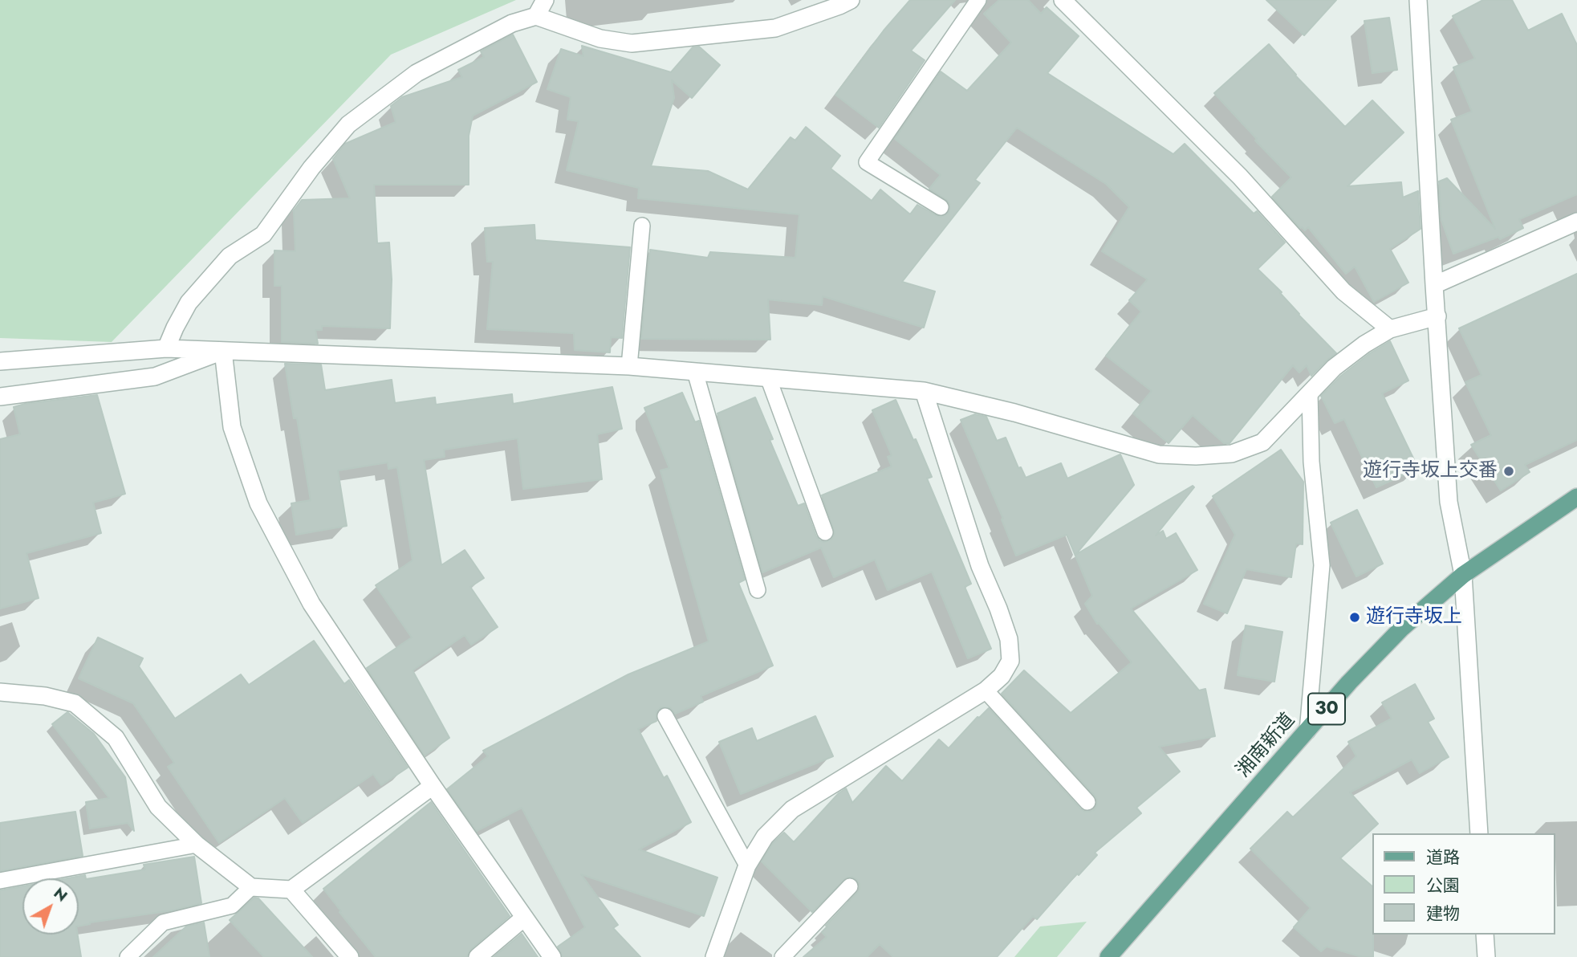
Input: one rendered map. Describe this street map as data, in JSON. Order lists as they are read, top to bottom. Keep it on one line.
{"streets":{"main road":["30","湘南新道"]},"places":["遊行寺坂上交番","遊行寺坂上"],"legend":["道路","公園","建物"],"north":"top right"}
